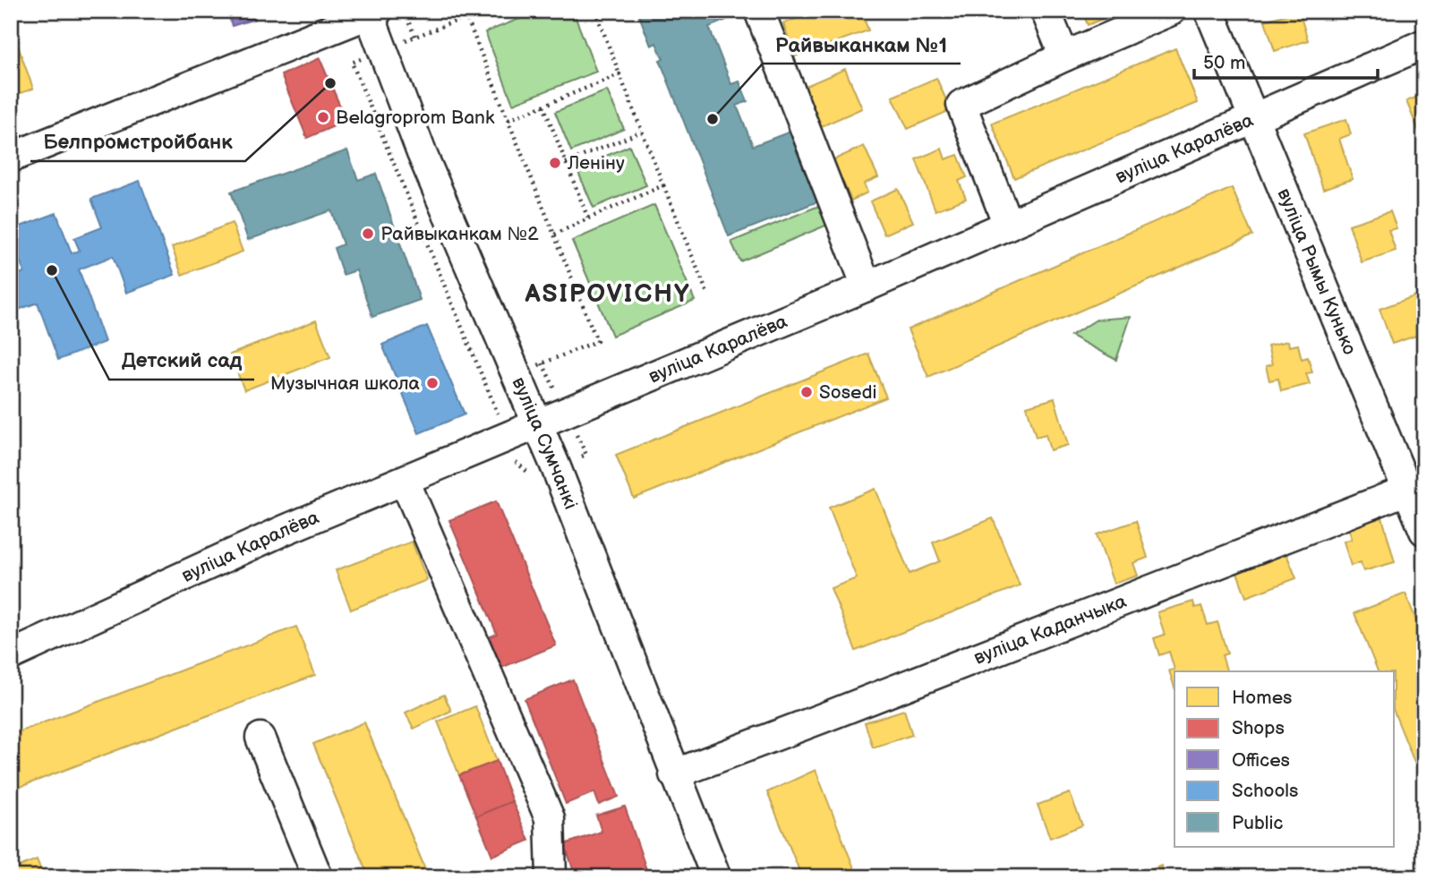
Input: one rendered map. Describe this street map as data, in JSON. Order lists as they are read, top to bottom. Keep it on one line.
{"streets":{"street":["вуліца Каралёва","вуліца Рымы Кунько","вуліца Сумчанкі","вуліца Каданчыка"]},"crossings":[["вуліца Каралёва","вуліца Рымы Кунько"],["вуліца Каралёва","вуліца Сумчанкі"],["вуліца Рымы Кунько","вуліца Каданчыка"],["вуліца Сумчанкі","вуліца Каданчыка"]],"districts":["ASIPOVICHY"],"places":["Белпромстройбанк","Belagroprom Bank","Райвыканкам №1","Леніну","Райвыканкам №2","Детский сад","Музычная школа","Sosedi"],"legend":["Homes","Shops","Offices","Schools","Public"],"scale_bar":"50 m"}
